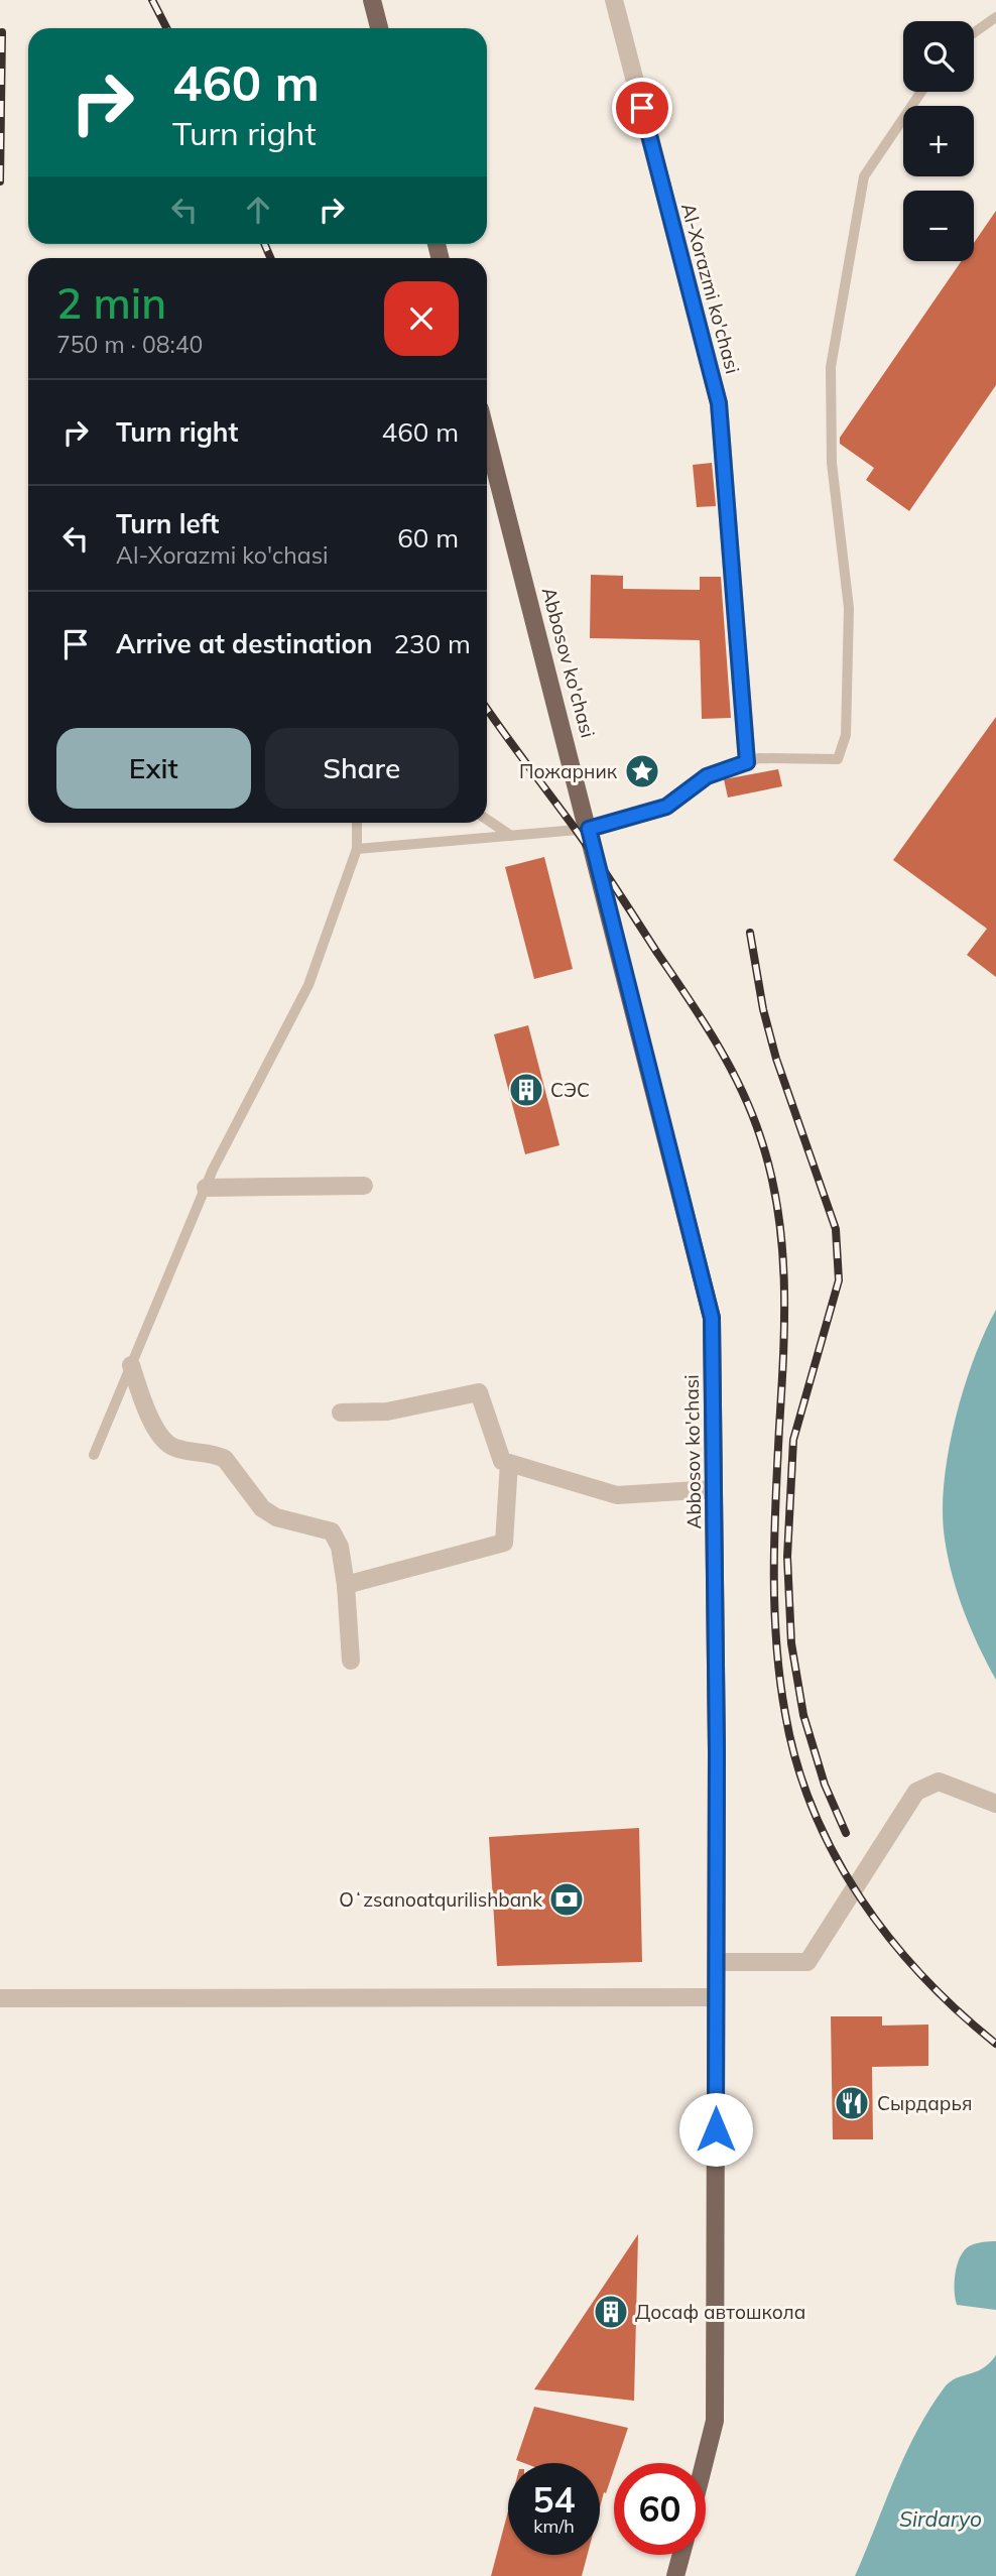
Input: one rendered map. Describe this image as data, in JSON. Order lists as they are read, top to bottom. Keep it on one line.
{"streets":{"main road":["Abbosov ko'chasi"],"street":["Al-Xorazmi ko'chasi"]},"water":["Sirdaryo"],"places":{"place":["Пожарник"],"building":["СЭС","Досаф автошкола"],"bank":["Oʻzsanoatqurilishbank"],"restaurant":["Сырдарья"]},"page":{"map_buttons":["+","−"],"turn":["460 m","Turn right"],"heading":["2 min","750 m · 08:40"],"list":[{"name":"Turn right","value":"460 m"},{"name":"Turn left","note":"Al-Xorazmi ko'chasi","value":"60 m"},{"name":"Arrive at destination","value":"230 m"}],"buttons":["Exit","Share"],"speed":"54 km/h","limit":"60"}}
